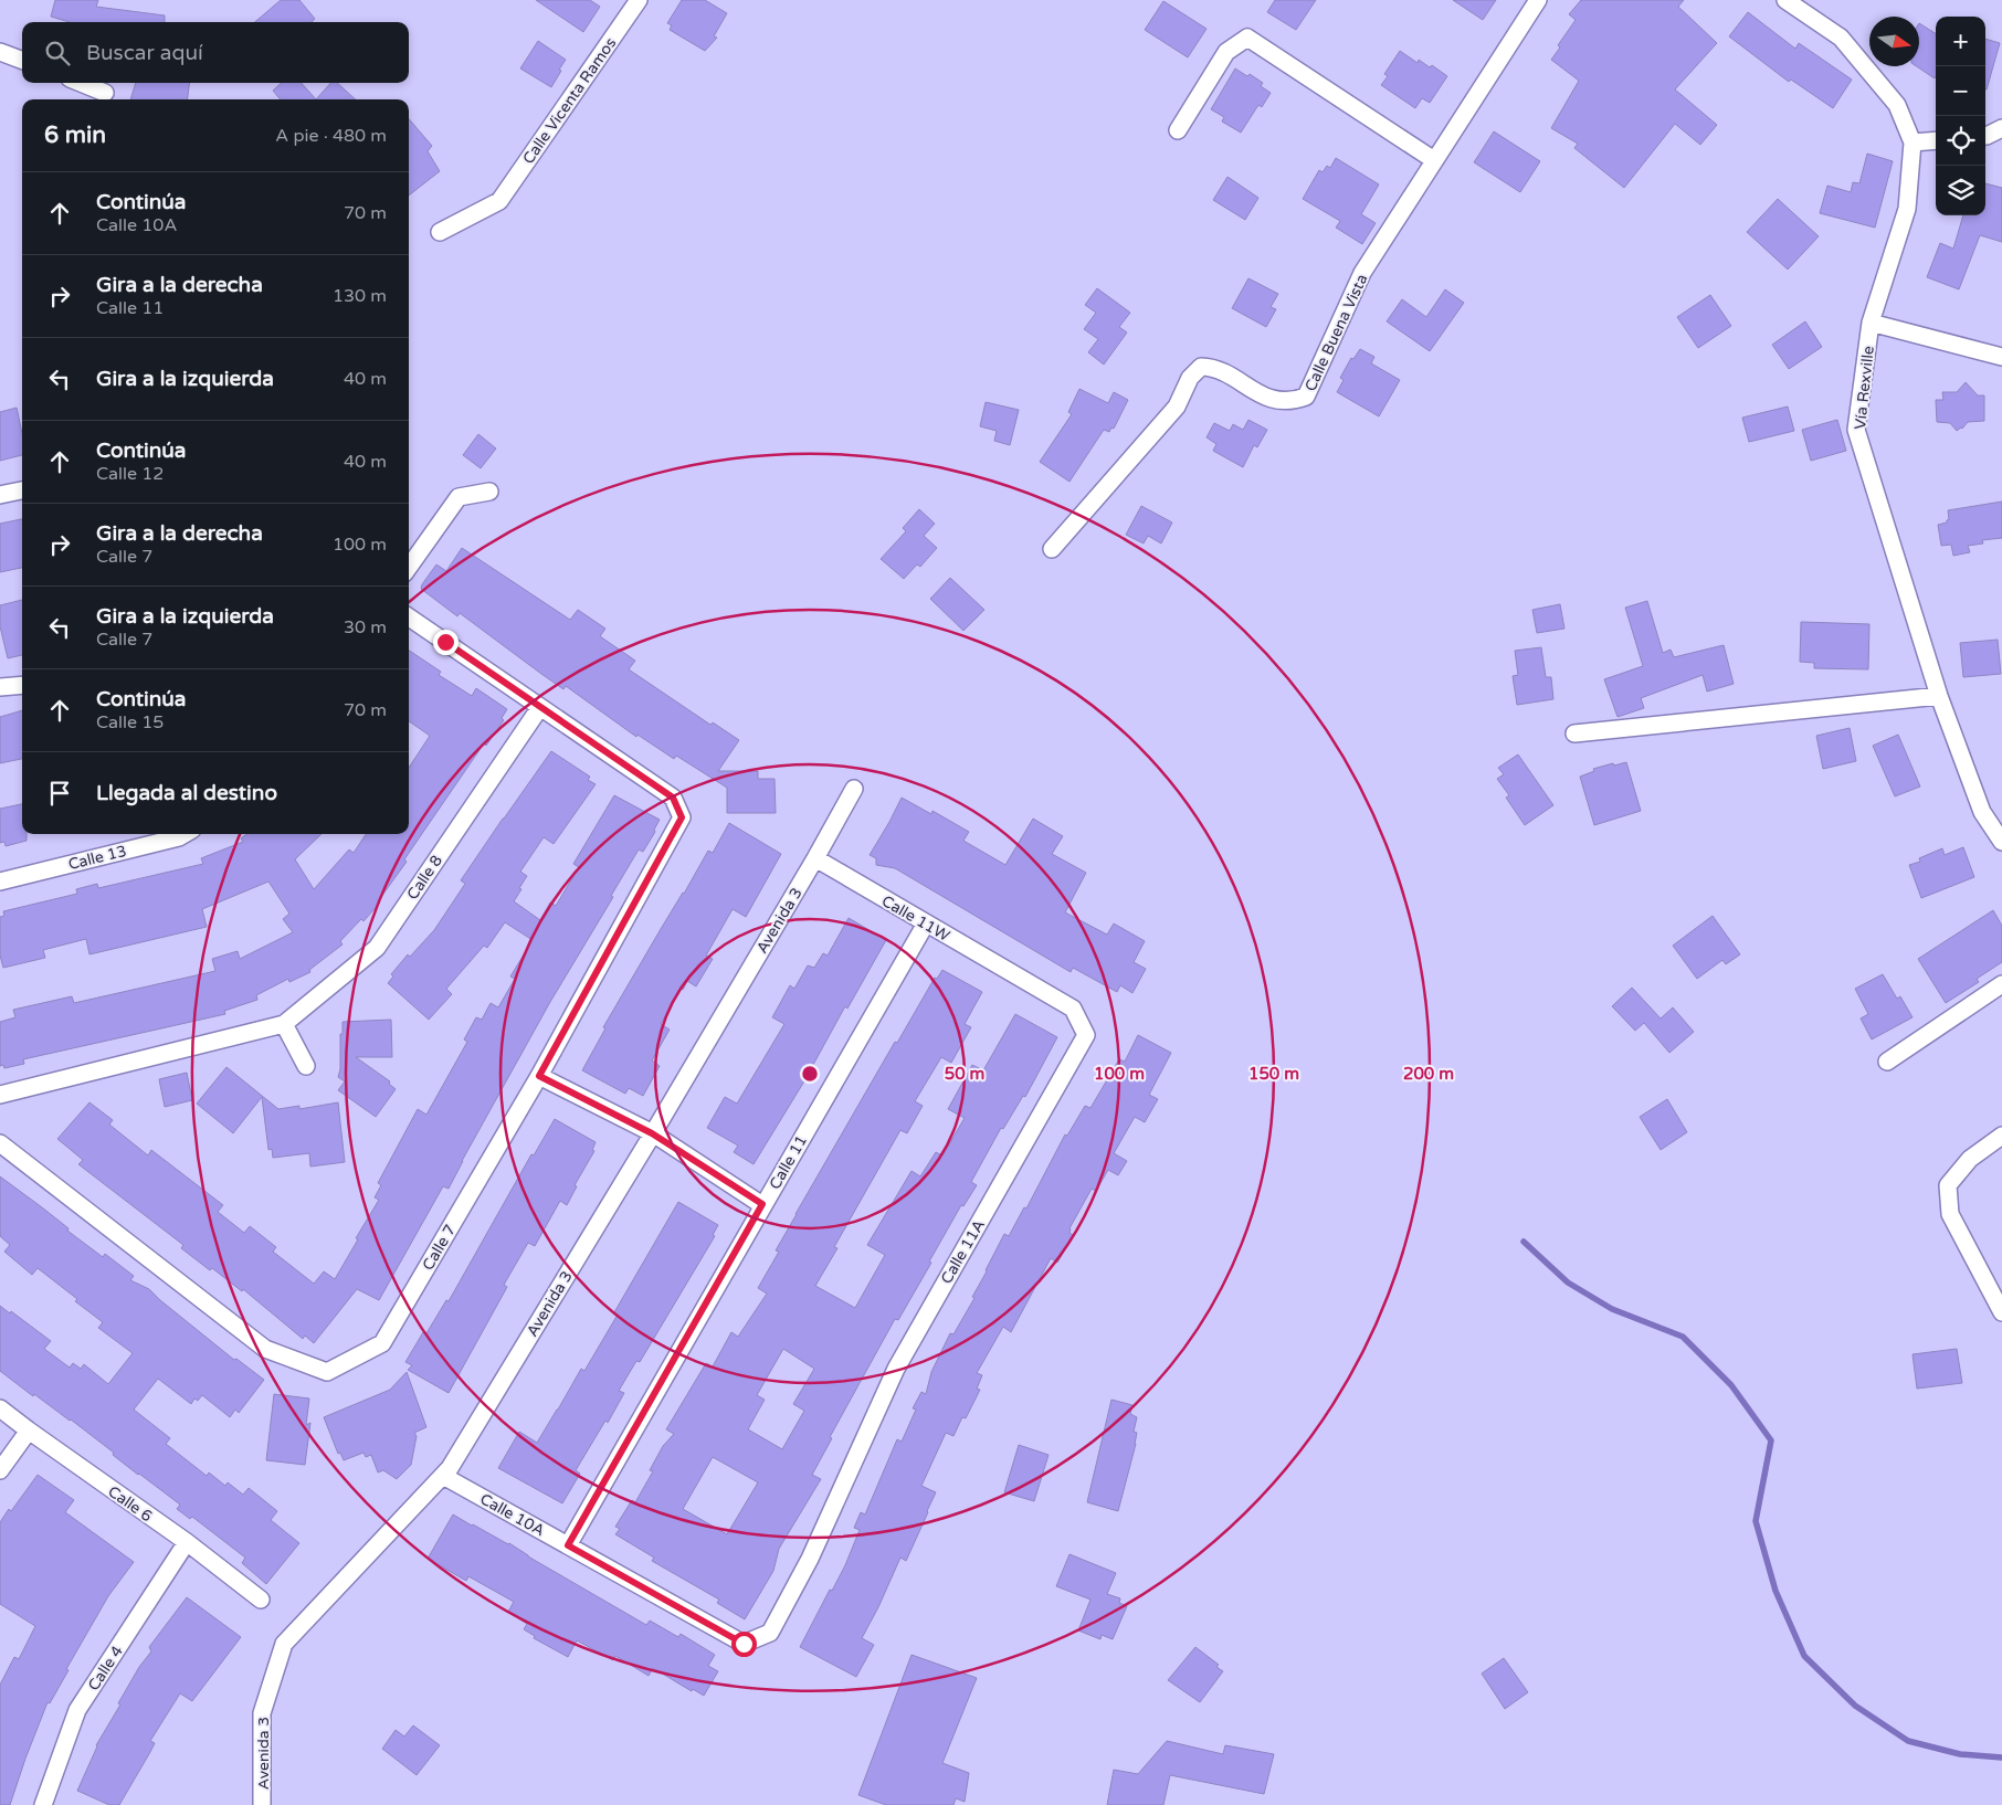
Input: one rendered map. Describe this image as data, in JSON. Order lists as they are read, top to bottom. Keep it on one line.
{"streets":{"street":["Calle Vicenta Ramos","Calle Buena Vista","Vía Rexville","Calle 13","Calle 8","Calle 11W","Avenida 3","Calle 11","Calle 7","Calle 11A","Calle 6","Calle 10A","Calle 4"]},"crossings":[["Calle 8","Calle 7"],["Calle 11W","Avenida 3"],["Calle 11W","Calle 11"],["Calle 11W","Calle 11A"],["Avenida 3","Calle 10A"],["Calle 11","Calle 10A"],["Calle 11A","Calle 10A"],["Calle 6","Calle 4"]],"north":"right","page":{"map_buttons":["+","−"],"search":"Buscar aquí","heading":["6 min","A pie · 480 m"],"list":[["Continúa","Calle 10A","70 m"],["Gira a la derecha","Calle 11","130 m"],["Gira a la izquierda","40 m"],["Continúa","Calle 12","40 m"],["Gira a la derecha","Calle 7","100 m"],["Gira a la izquierda","Calle 7","30 m"],["Continúa","Calle 15","70 m"],"Llegada al destino"]},"rings":["50 m","100 m","150 m","200 m"]}
